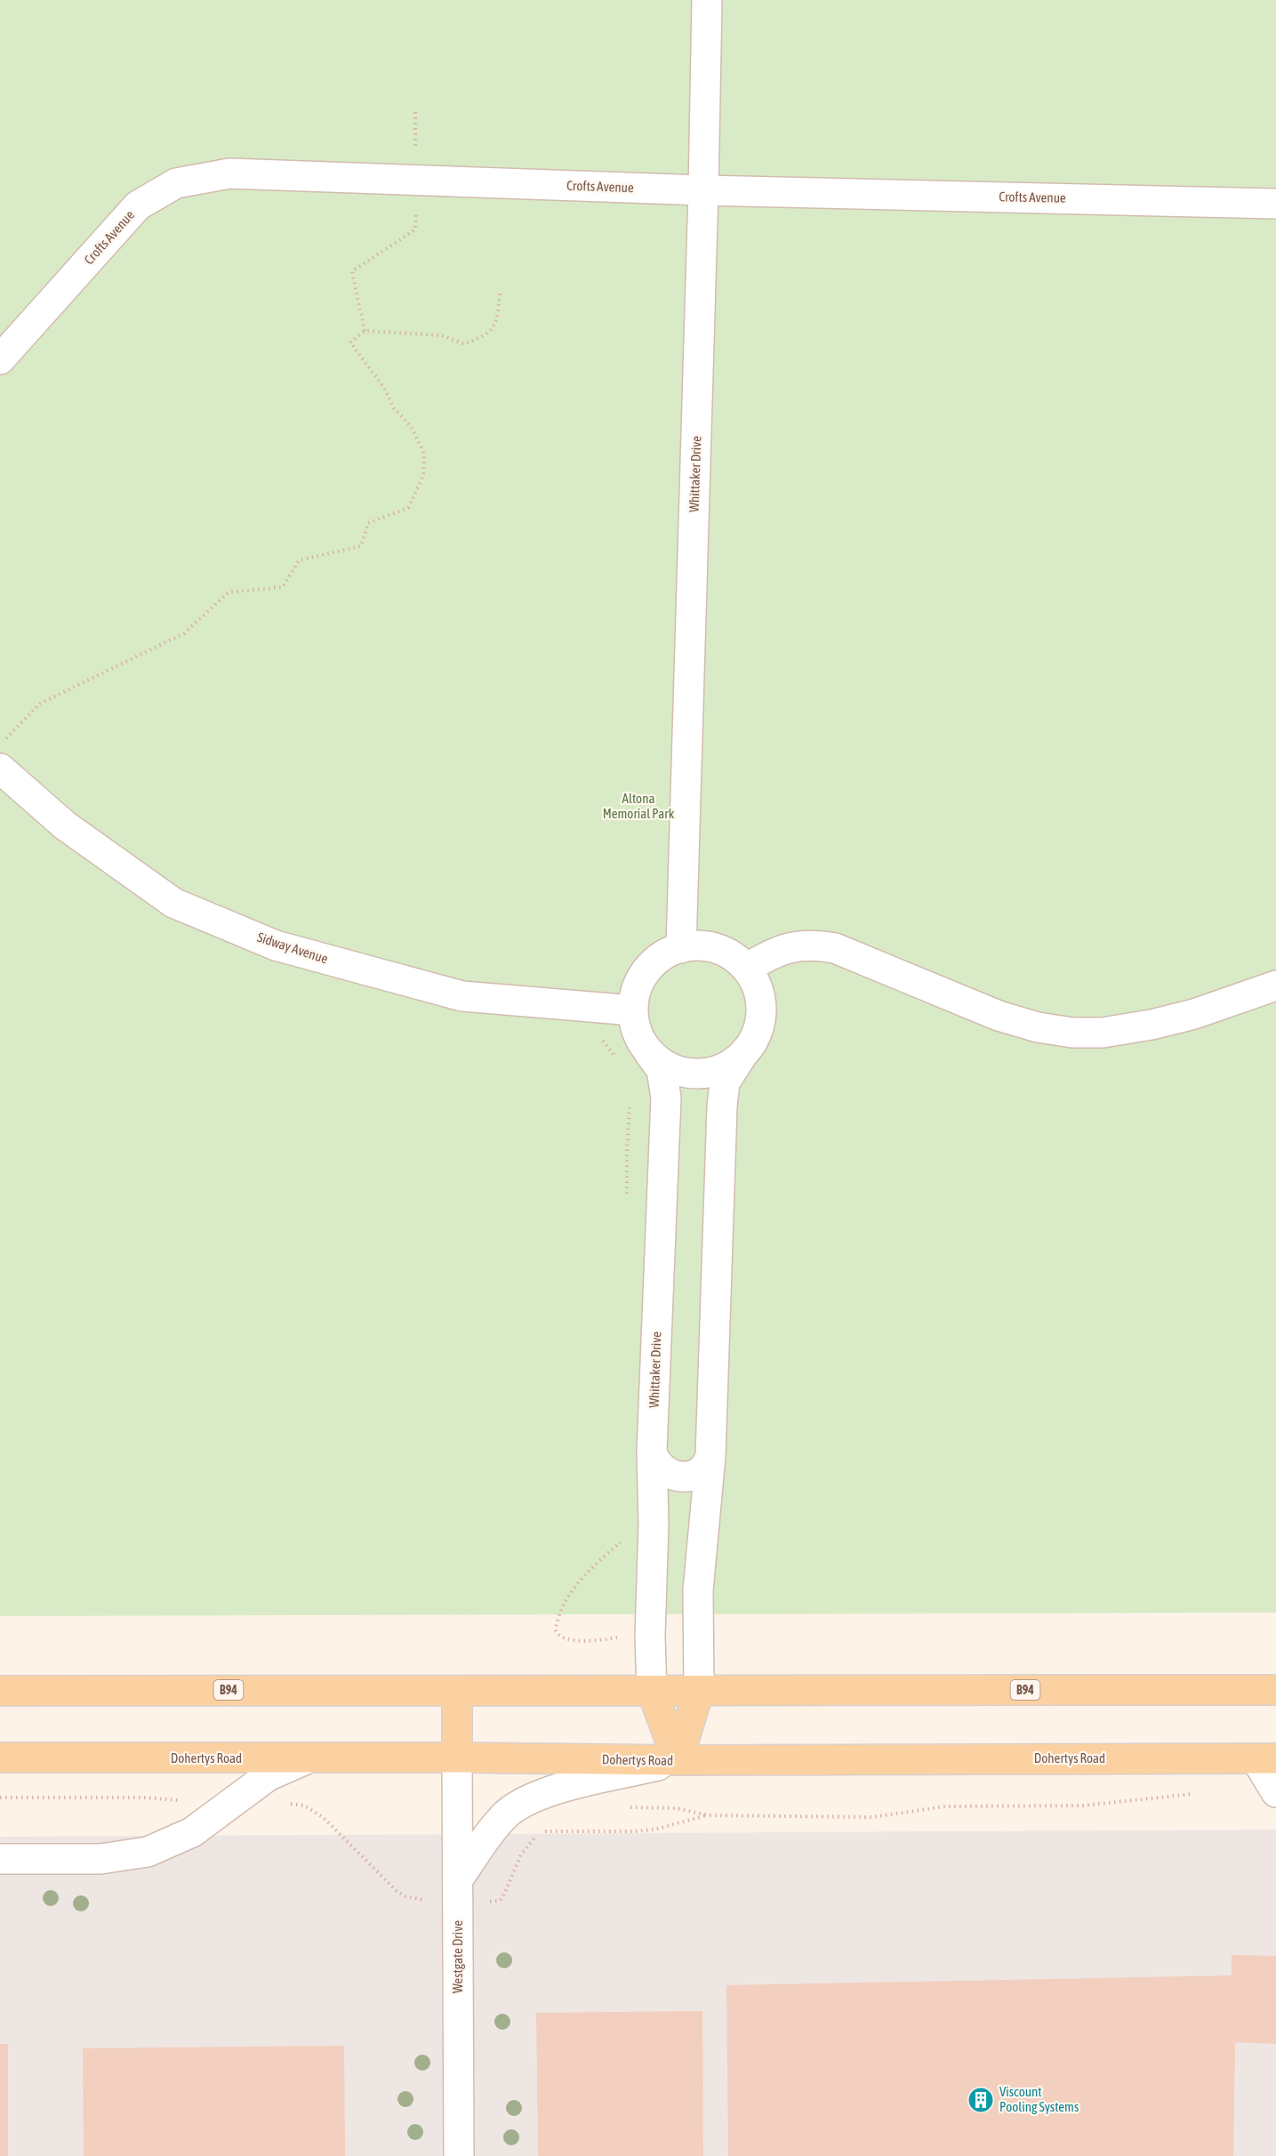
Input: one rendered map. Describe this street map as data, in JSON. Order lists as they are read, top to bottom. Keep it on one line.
{"streets":{"main road":["B94","Dohertys Road"],"street":["Crofts Avenue","Whittaker Drive","Sidway Avenue","Westgate Drive"]},"crossings":[["Crofts Avenue","Whittaker Drive"],["Whittaker Drive","Sidway Avenue"],["Whittaker Drive","B94"],["Dohertys Road","Westgate Drive"]],"parks":["Altona Memorial Park"],"places":{"building":["Viscount Pooling Systems"]}}
